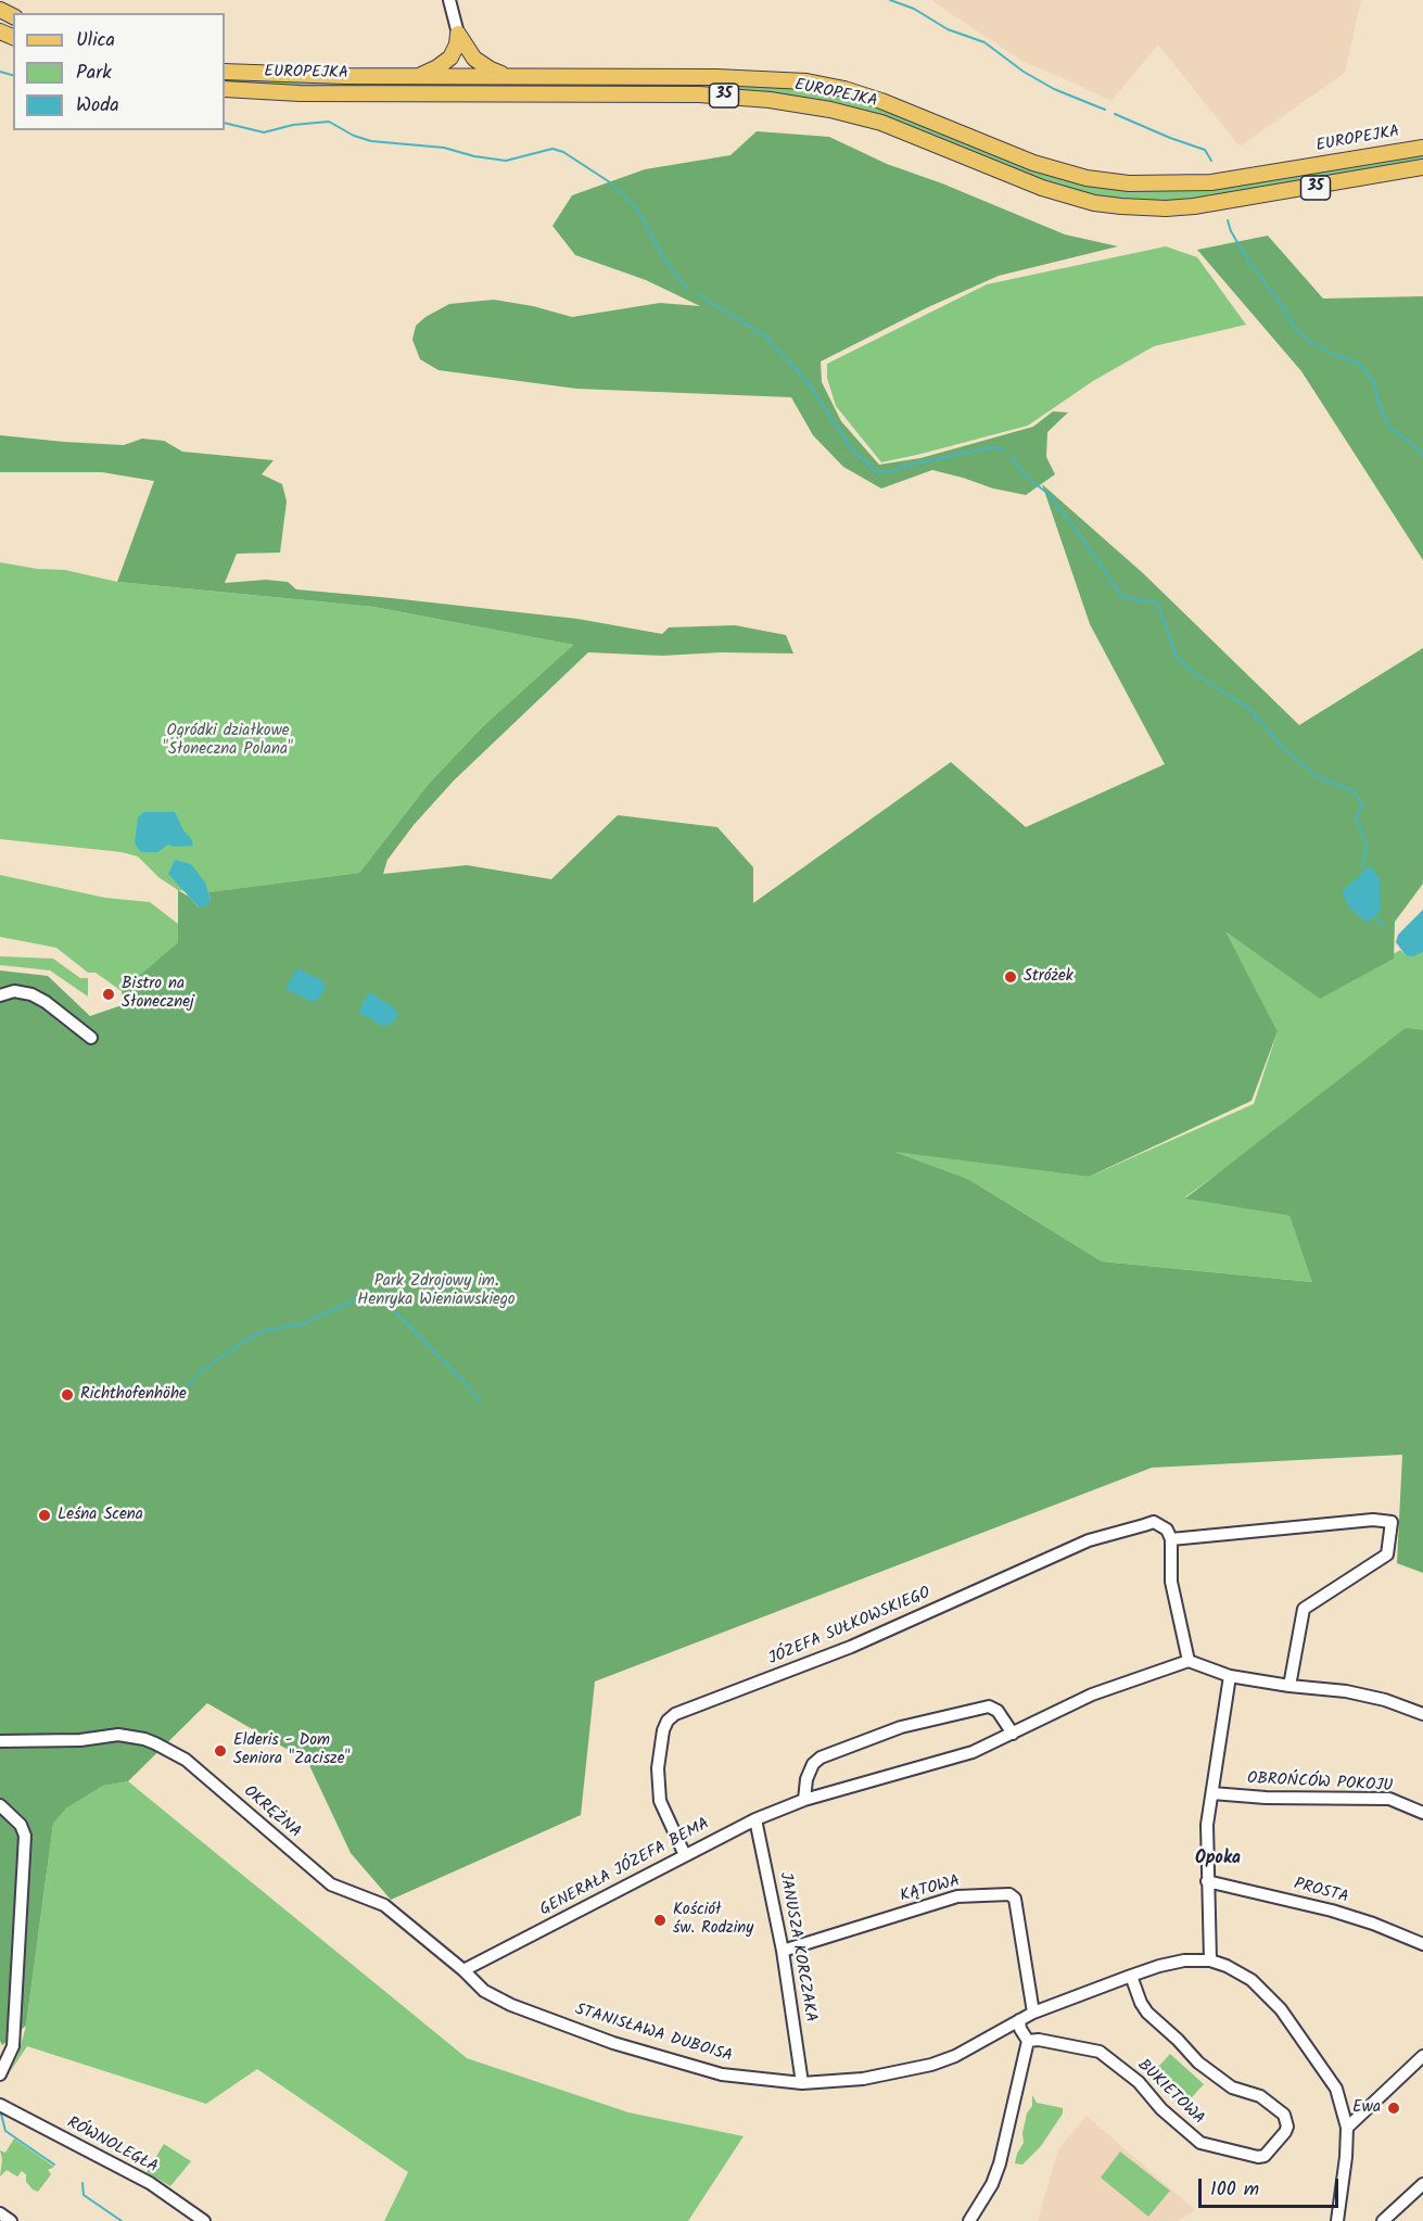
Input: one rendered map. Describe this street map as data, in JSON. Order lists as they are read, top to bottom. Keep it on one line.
{"streets":{"main road":["EUROPEJKA","35"],"street":["JÓZEFA SUŁKOWSKIEGO","OBROŃCÓW POKOJU","OKRĘŻNA","GENERAŁA JÓZEFA BEMA","KĄTOWA","PROSTA","JANUSZA KORCZAKA","STANISŁAWA DUBOISA","BUKIETOWA","RÓWNOLEGŁA"]},"crossings":[["JÓZEFA SUŁKOWSKIEGO","GENERAŁA JÓZEFA BEMA"],["OKRĘŻNA","GENERAŁA JÓZEFA BEMA"],["OKRĘŻNA","STANISŁAWA DUBOISA"],["GENERAŁA JÓZEFA BEMA","JANUSZA KORCZAKA"],["GENERAŁA JÓZEFA BEMA","STANISŁAWA DUBOISA"],["KĄTOWA","JANUSZA KORCZAKA"],["KĄTOWA","STANISŁAWA DUBOISA"],["JANUSZA KORCZAKA","STANISŁAWA DUBOISA"],["STANISŁAWA DUBOISA","BUKIETOWA"]],"districts":["Opoka"],"parks":["Ogródki działkowe \"Słoneczna Polana\"","Park Zdrojowy im. Henryka Wieniawskiego"],"places":["Stróżek","Bistro na Słonecznej","Richthofenhöhe","Leśna Scena","Elderis - Dom Seniora \"Zacisze\"","Kościół św. Rodziny","Ewa"],"legend":["Ulica","Park","Woda"],"scale_bar":"100 m"}
